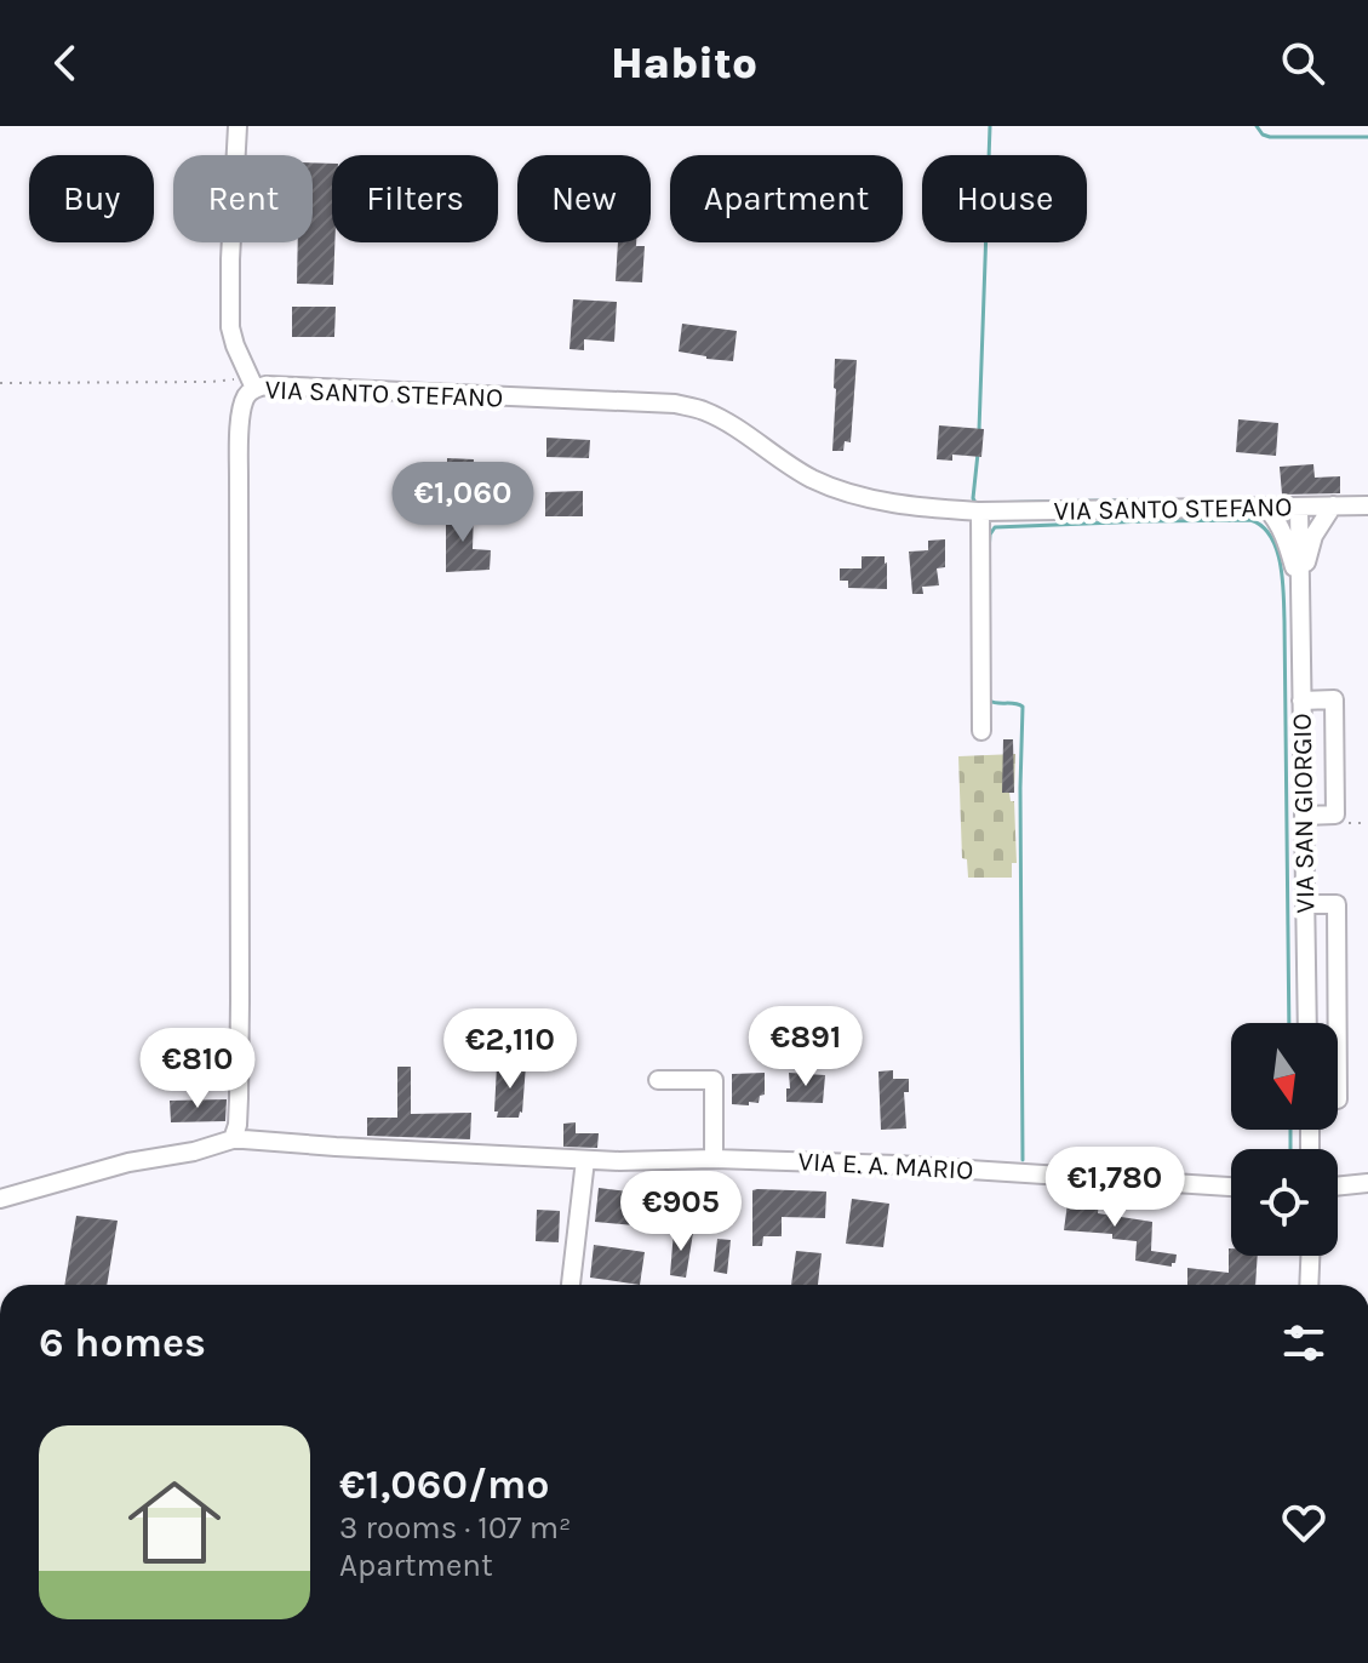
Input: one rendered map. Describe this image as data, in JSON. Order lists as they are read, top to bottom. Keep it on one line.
{"streets":{"street":["VIA SANTO STEFANO","VIA SAN GIORGIO","VIA E. A. MARIO"]},"crossings":[["VIA SANTO STEFANO","VIA SAN GIORGIO"],["VIA SANTO STEFANO","VIA E. A. MARIO"]],"north":"bottom","page":{"header":"Habito","chip":["Buy","Rent","Filters","New","Apartment","House"],"price":["€1,060","€891","€2,110","€810","€1,780","€905"],"heading":"6 homes","list":[{"name":"€1,060/mo","note":"3 rooms · 107 m² · Apartment"}]}}
